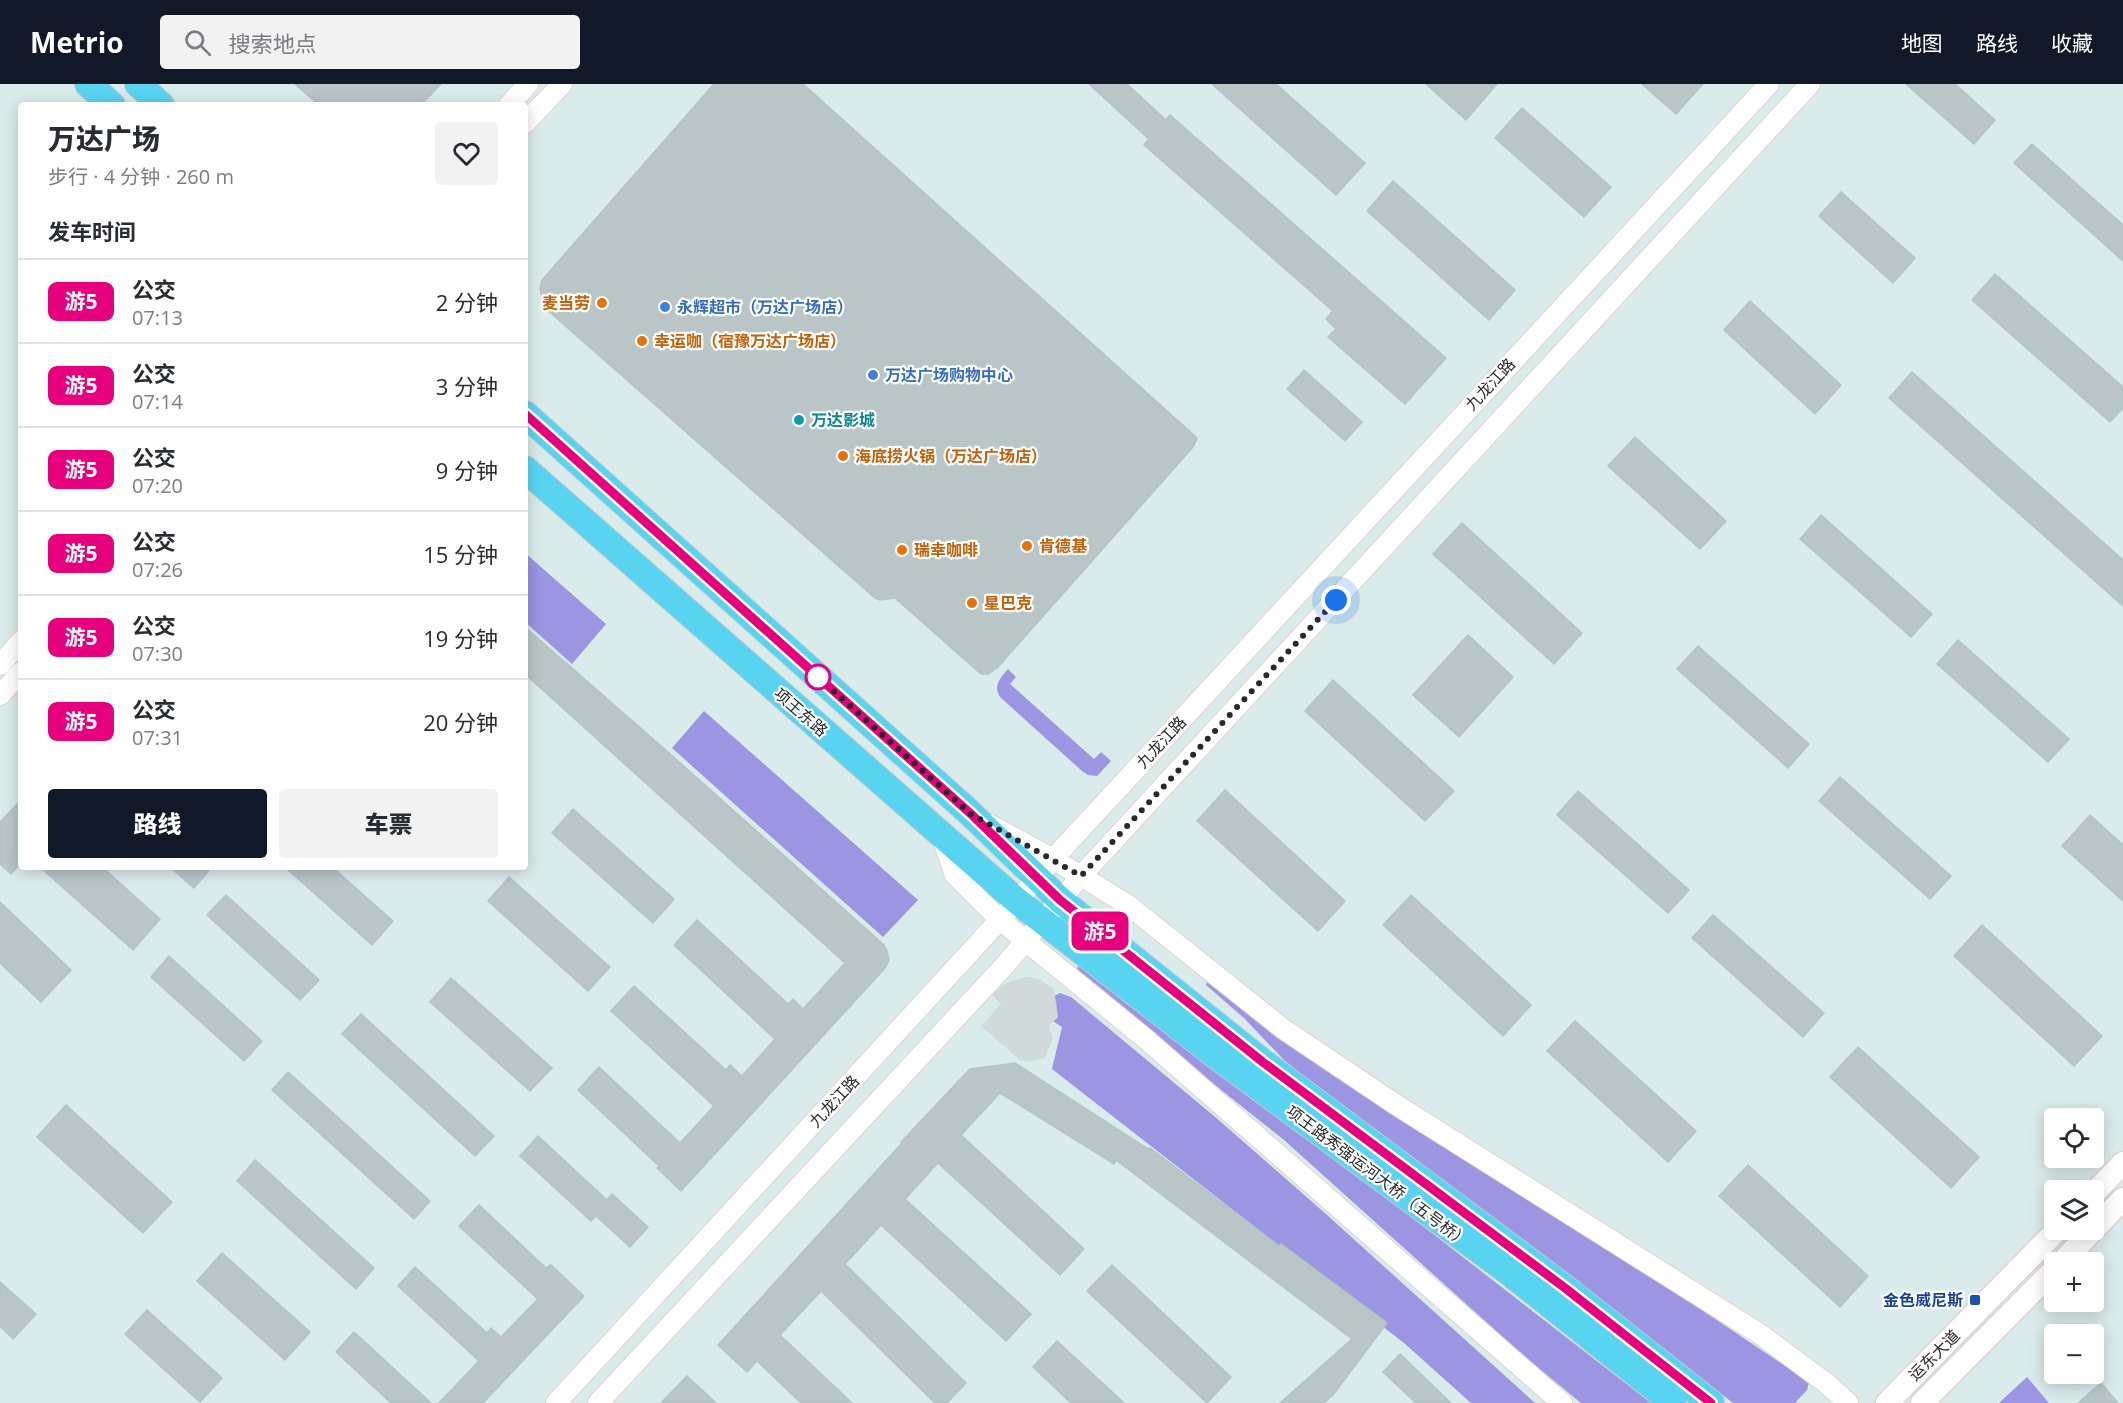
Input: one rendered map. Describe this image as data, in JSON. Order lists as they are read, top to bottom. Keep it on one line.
{"streets":{"main road":["项王东路","项王路秀强运河大桥（五号桥）","运东大道"],"street":["九龙江路"]},"crossings":[["九龙江路","项王东路"],["九龙江路","项王路秀强运河大桥（五号桥）"],["项王东路","项王路秀强运河大桥（五号桥）"]],"places":{"other":["麦当劳","永辉超市（万达广场店）","幸运咖（宿豫万达广场店）","万达广场购物中心","万达影城","海底捞火锅（万达广场店）","肯德基","瑞幸咖啡","星巴克"],"transit":["金色威尼斯"]},"lines":["bus line 游5"],"page":{"header":"Metrio","search":"搜索地点","nav":["地图","路线","收藏"],"on_map":"游5","heading":[["万达广场","步行 · 4 分钟 · 260 m"],"发车时间"],"list":[{"mark":"游5","name":"公交","note":"07:13","value":"2 分钟"},{"mark":"游5","name":"公交","note":"07:14","value":"3 分钟"},{"mark":"游5","name":"公交","note":"07:20","value":"9 分钟"},{"mark":"游5","name":"公交","note":"07:26","value":"15 分钟"},{"mark":"游5","name":"公交","note":"07:30","value":"19 分钟"},{"mark":"游5","name":"公交","note":"07:31","value":"20 分钟"}],"buttons":["路线","车票"],"map_buttons":["+","−"]}}
